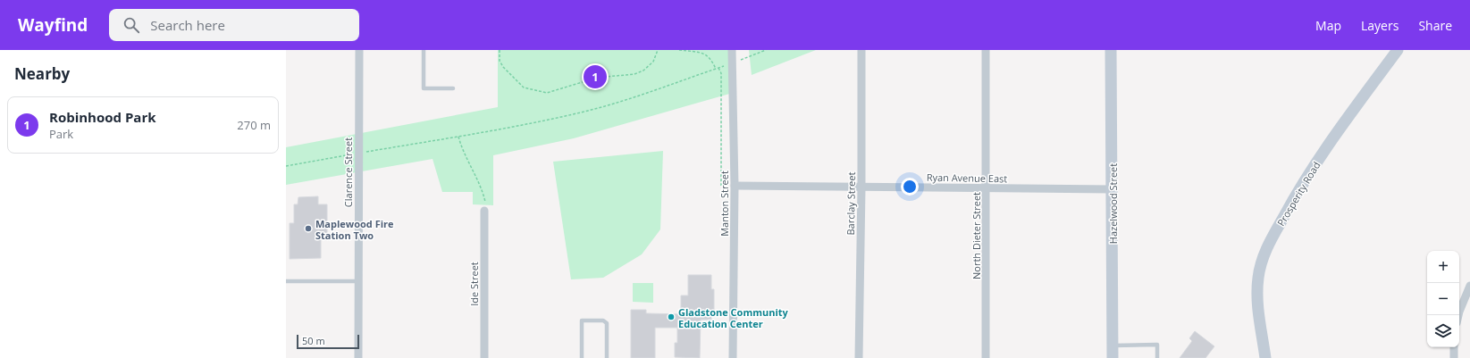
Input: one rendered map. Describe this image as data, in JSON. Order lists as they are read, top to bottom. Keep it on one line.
{"streets":{"street":["Clarence Street","Ryan Avenue East","Prosperity Road","Manton Street","Barclay Street","Hazelwood Street","North Dieter Street","Ide Street"]},"crossings":[["Ryan Avenue East","Manton Street"],["Ryan Avenue East","Barclay Street"],["Ryan Avenue East","Hazelwood Street"],["Ryan Avenue East","North Dieter Street"]],"places":["Maplewood Fire Station Two","Gladstone Community Education Center"],"scale_bar":"50 m","page":{"header":"Wayfind","search":"Search here","nav":["Map","Layers","Share"],"heading":"Nearby","pins":"1","list":[{"mark":"1","name":"Robinhood Park","note":"Park","value":"270 m"}],"map_buttons":["+","−"],"scale":"50 m"}}
